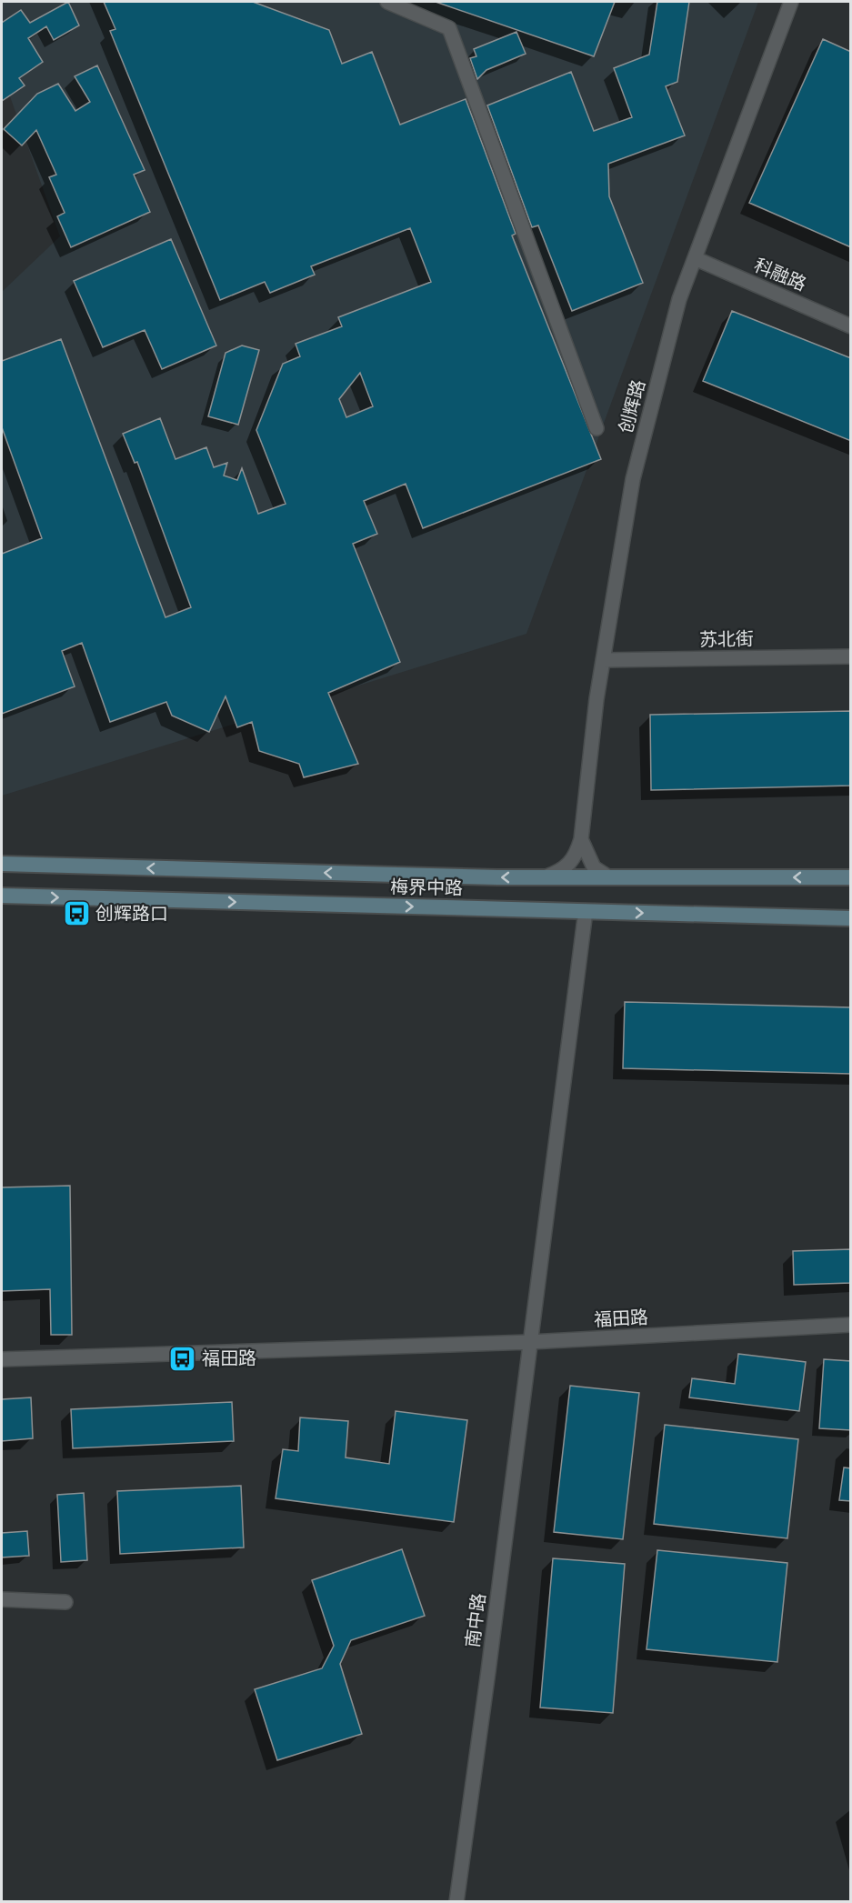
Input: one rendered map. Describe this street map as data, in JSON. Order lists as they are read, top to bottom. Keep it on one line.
{"streets":{"main road":["梅界中路"],"street":["科融路","创辉路","苏北街","福田路","南中路"]},"crossings":[["科融路","创辉路"],["创辉路","苏北街"],["创辉路","梅界中路"],["梅界中路","南中路"],["福田路","南中路"]],"places":{"bus stop":["创辉路口","福田路"]}}
